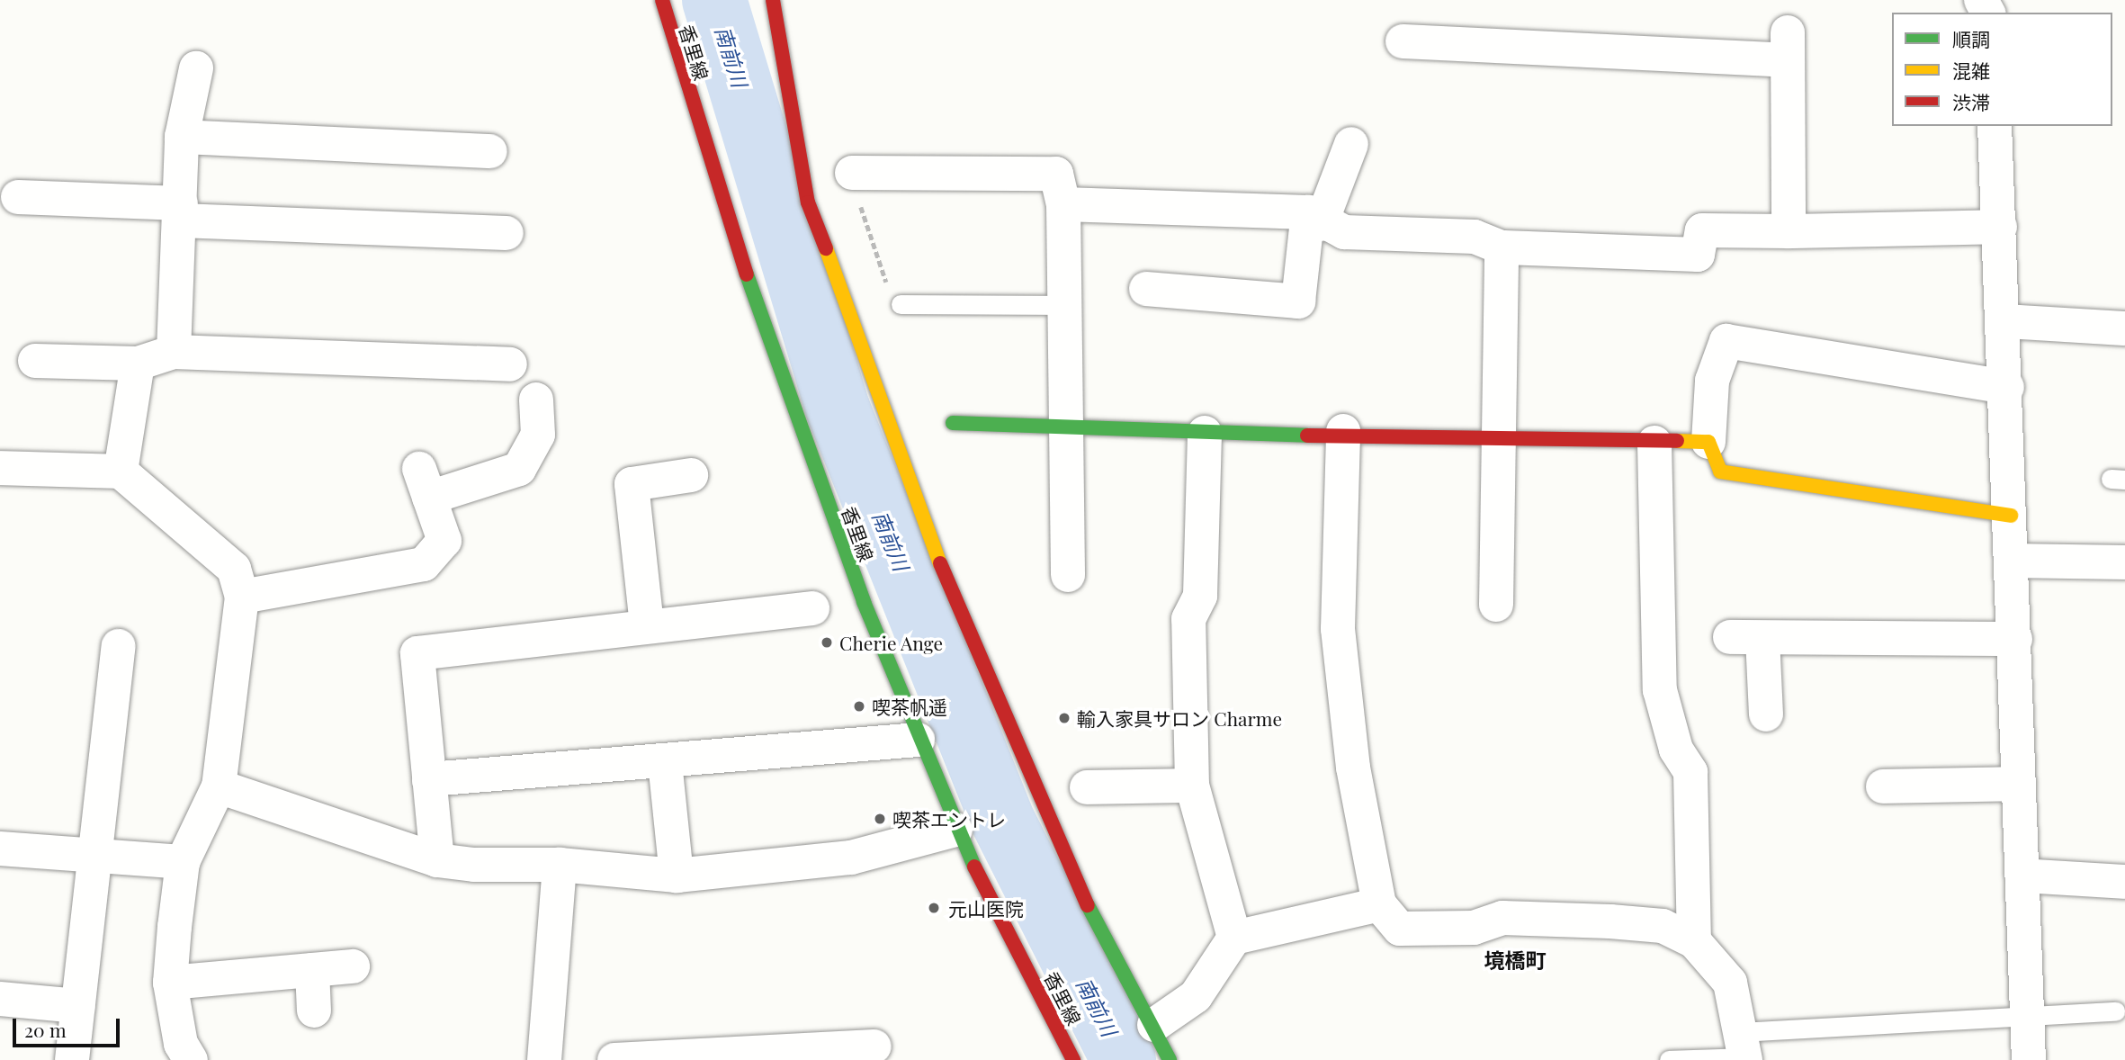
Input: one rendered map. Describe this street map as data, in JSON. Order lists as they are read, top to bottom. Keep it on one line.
{"streets":{"street":["香里線"]},"districts":["境橋町"],"water":["南前川"],"places":["Cherie Ange","喫茶帆遥","輸入家具サロン Charme","喫茶エントレ","元山医院"],"legend":["順調","混雑","渋滞"],"scale_bar":"20 m"}
